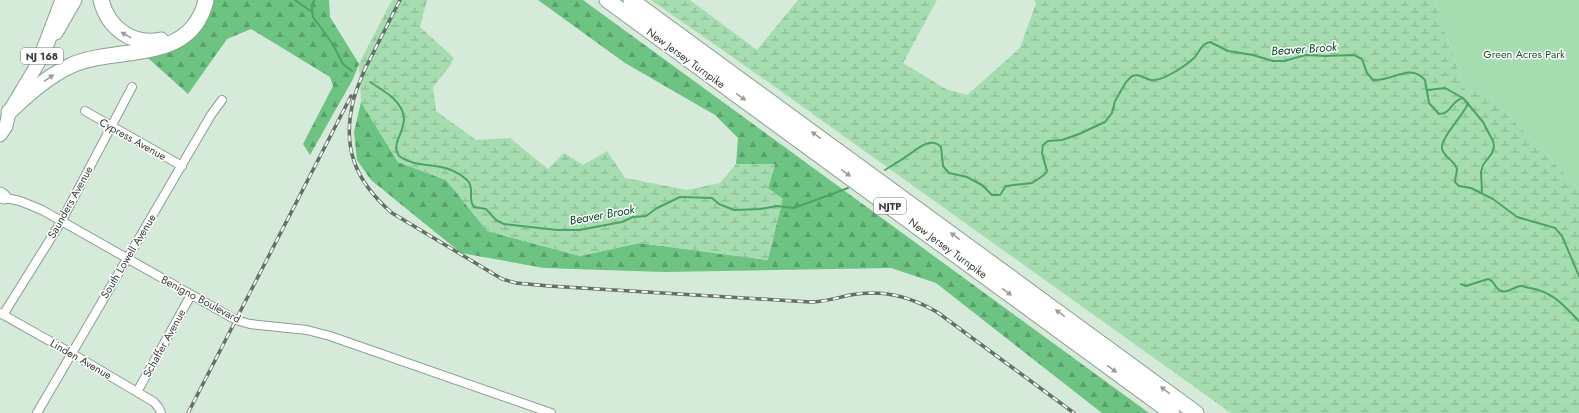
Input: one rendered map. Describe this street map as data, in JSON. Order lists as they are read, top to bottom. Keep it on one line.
{"streets":{"highway":["New Jersey Turnpike","NJTP"],"main road":["NJ 168"],"street":["Cypress Avenue","Saunders Avenue","South Lowell Avenue","Benigno Boulevard","Schaffer Avenue","Linden Avenue"]},"crossings":[["Cypress Avenue","Saunders Avenue"],["Cypress Avenue","South Lowell Avenue"],["Saunders Avenue","Benigno Boulevard"],["Saunders Avenue","Linden Avenue"],["South Lowell Avenue","Benigno Boulevard"],["South Lowell Avenue","Linden Avenue"],["Benigno Boulevard","Schaffer Avenue"],["Schaffer Avenue","Linden Avenue"]],"water":["Beaver Brook"],"parks":["Green Acres Park"]}
